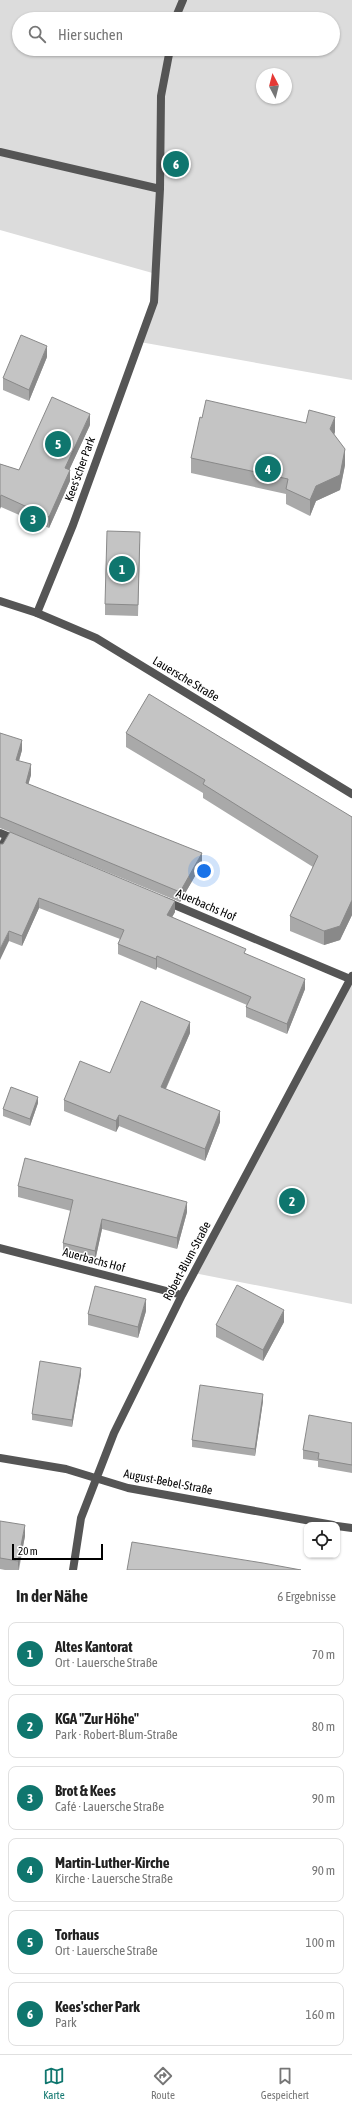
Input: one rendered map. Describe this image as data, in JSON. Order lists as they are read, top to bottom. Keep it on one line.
{"streets":{"street":["Kees'scher Park","Lauersche Straße","Auerbachs Hof","Robert-Blum-Straße","August-Bebel-Straße"]},"crossings":[["Kees'scher Park","Lauersche Straße"],["Auerbachs Hof","Robert-Blum-Straße"],["Robert-Blum-Straße","August-Bebel-Straße"]],"scale_bar":"20 m","north":"top","page":{"search":"Hier suchen","pins":["6","5","4","3","1","2"],"scale":"20 m","heading":["In der Nähe","6 Ergebnisse"],"list":[{"mark":"1","name":"Altes Kantorat","note":"Ort · Lauersche Straße","value":"70 m"},{"mark":"2","name":"KGA \"Zur Höhe\"","note":"Park · Robert-Blum-Straße","value":"80 m"},{"mark":"3","name":"Brot & Kees","note":"Café · Lauersche Straße","value":"90 m"},{"mark":"4","name":"Martin-Luther-Kirche","note":"Kirche · Lauersche Straße","value":"90 m"},{"mark":"5","name":"Torhaus","note":"Ort · Lauersche Straße","value":"100 m"},{"mark":"6","name":"Kees'scher Park","note":"Park","value":"160 m"}],"nav":["Karte","Route","Gespeichert"]}}
